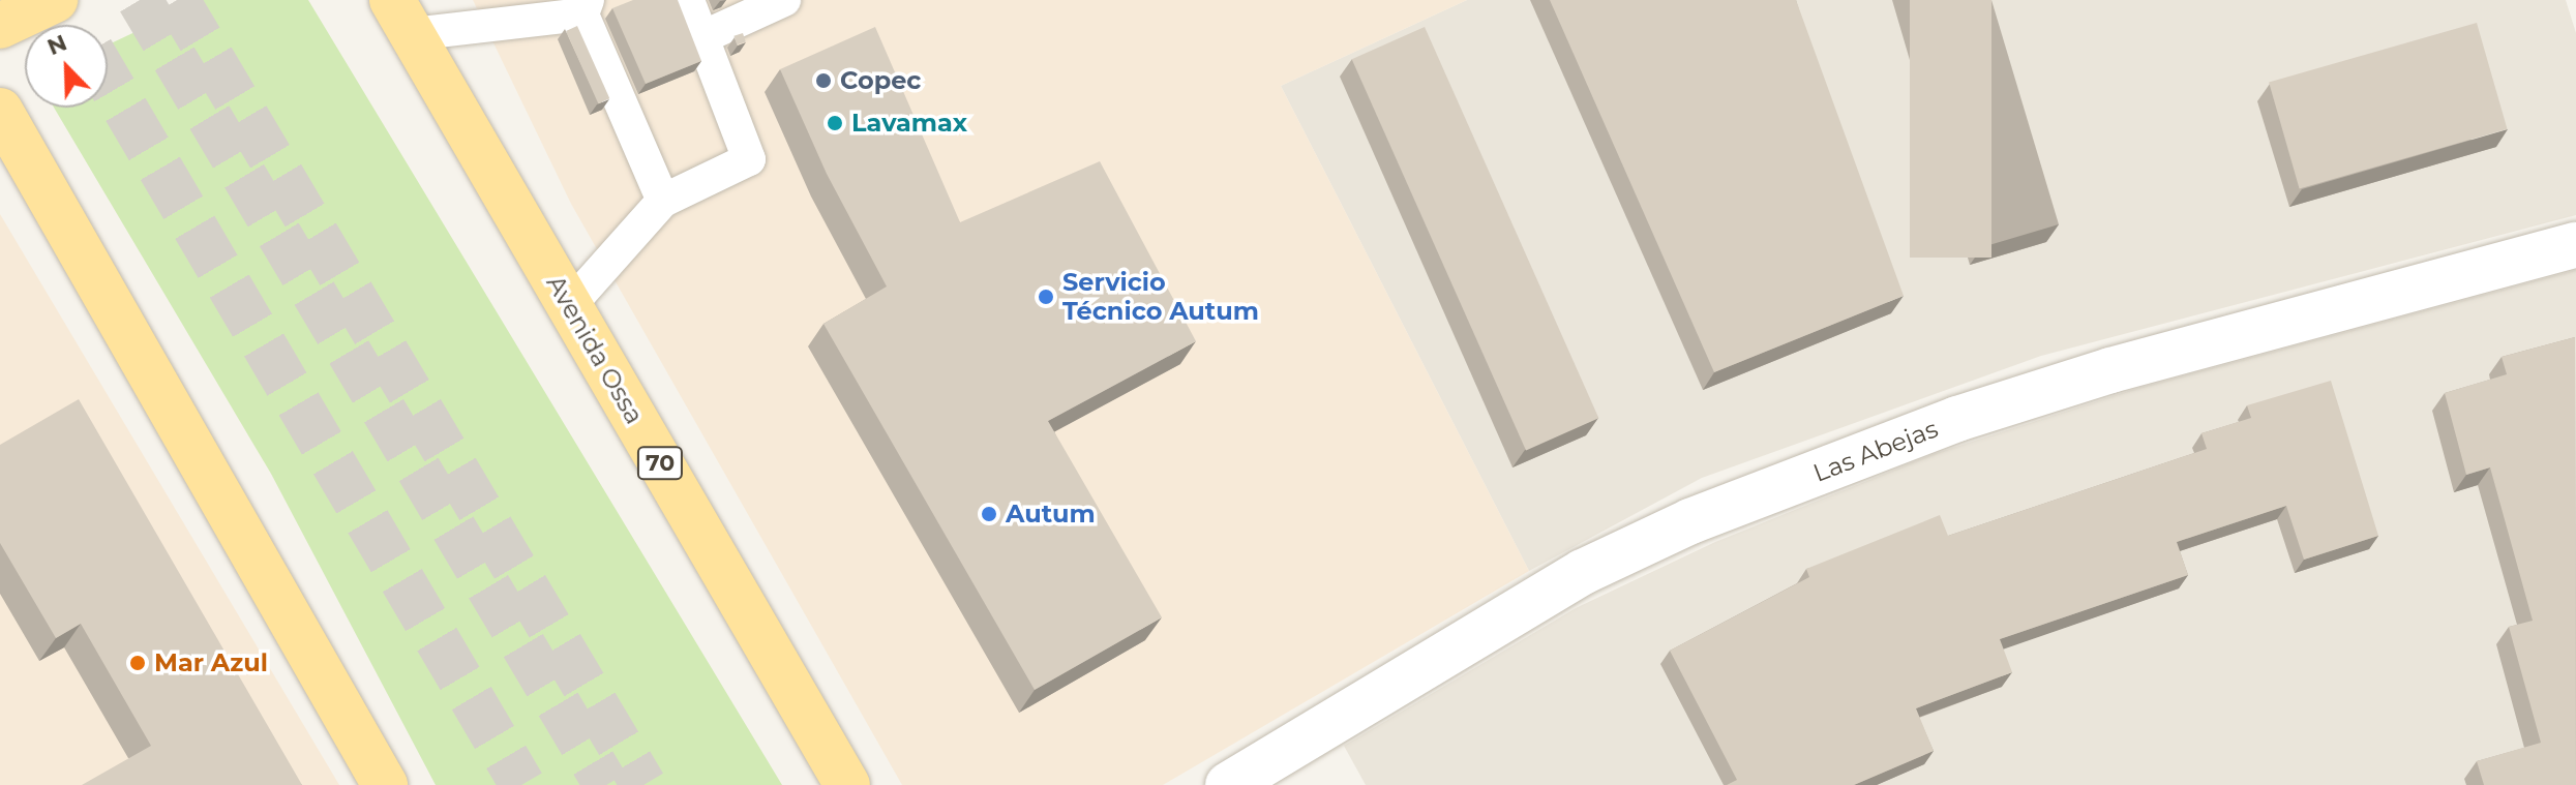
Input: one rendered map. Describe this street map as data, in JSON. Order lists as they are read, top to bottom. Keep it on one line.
{"streets":{"main road":["Avenida Ossa","70"],"street":["Las Abejas"]},"places":["Copec","Lavamax","Servicio Técnico Autum","Autum","Mar Azul"],"north":"top left"}
